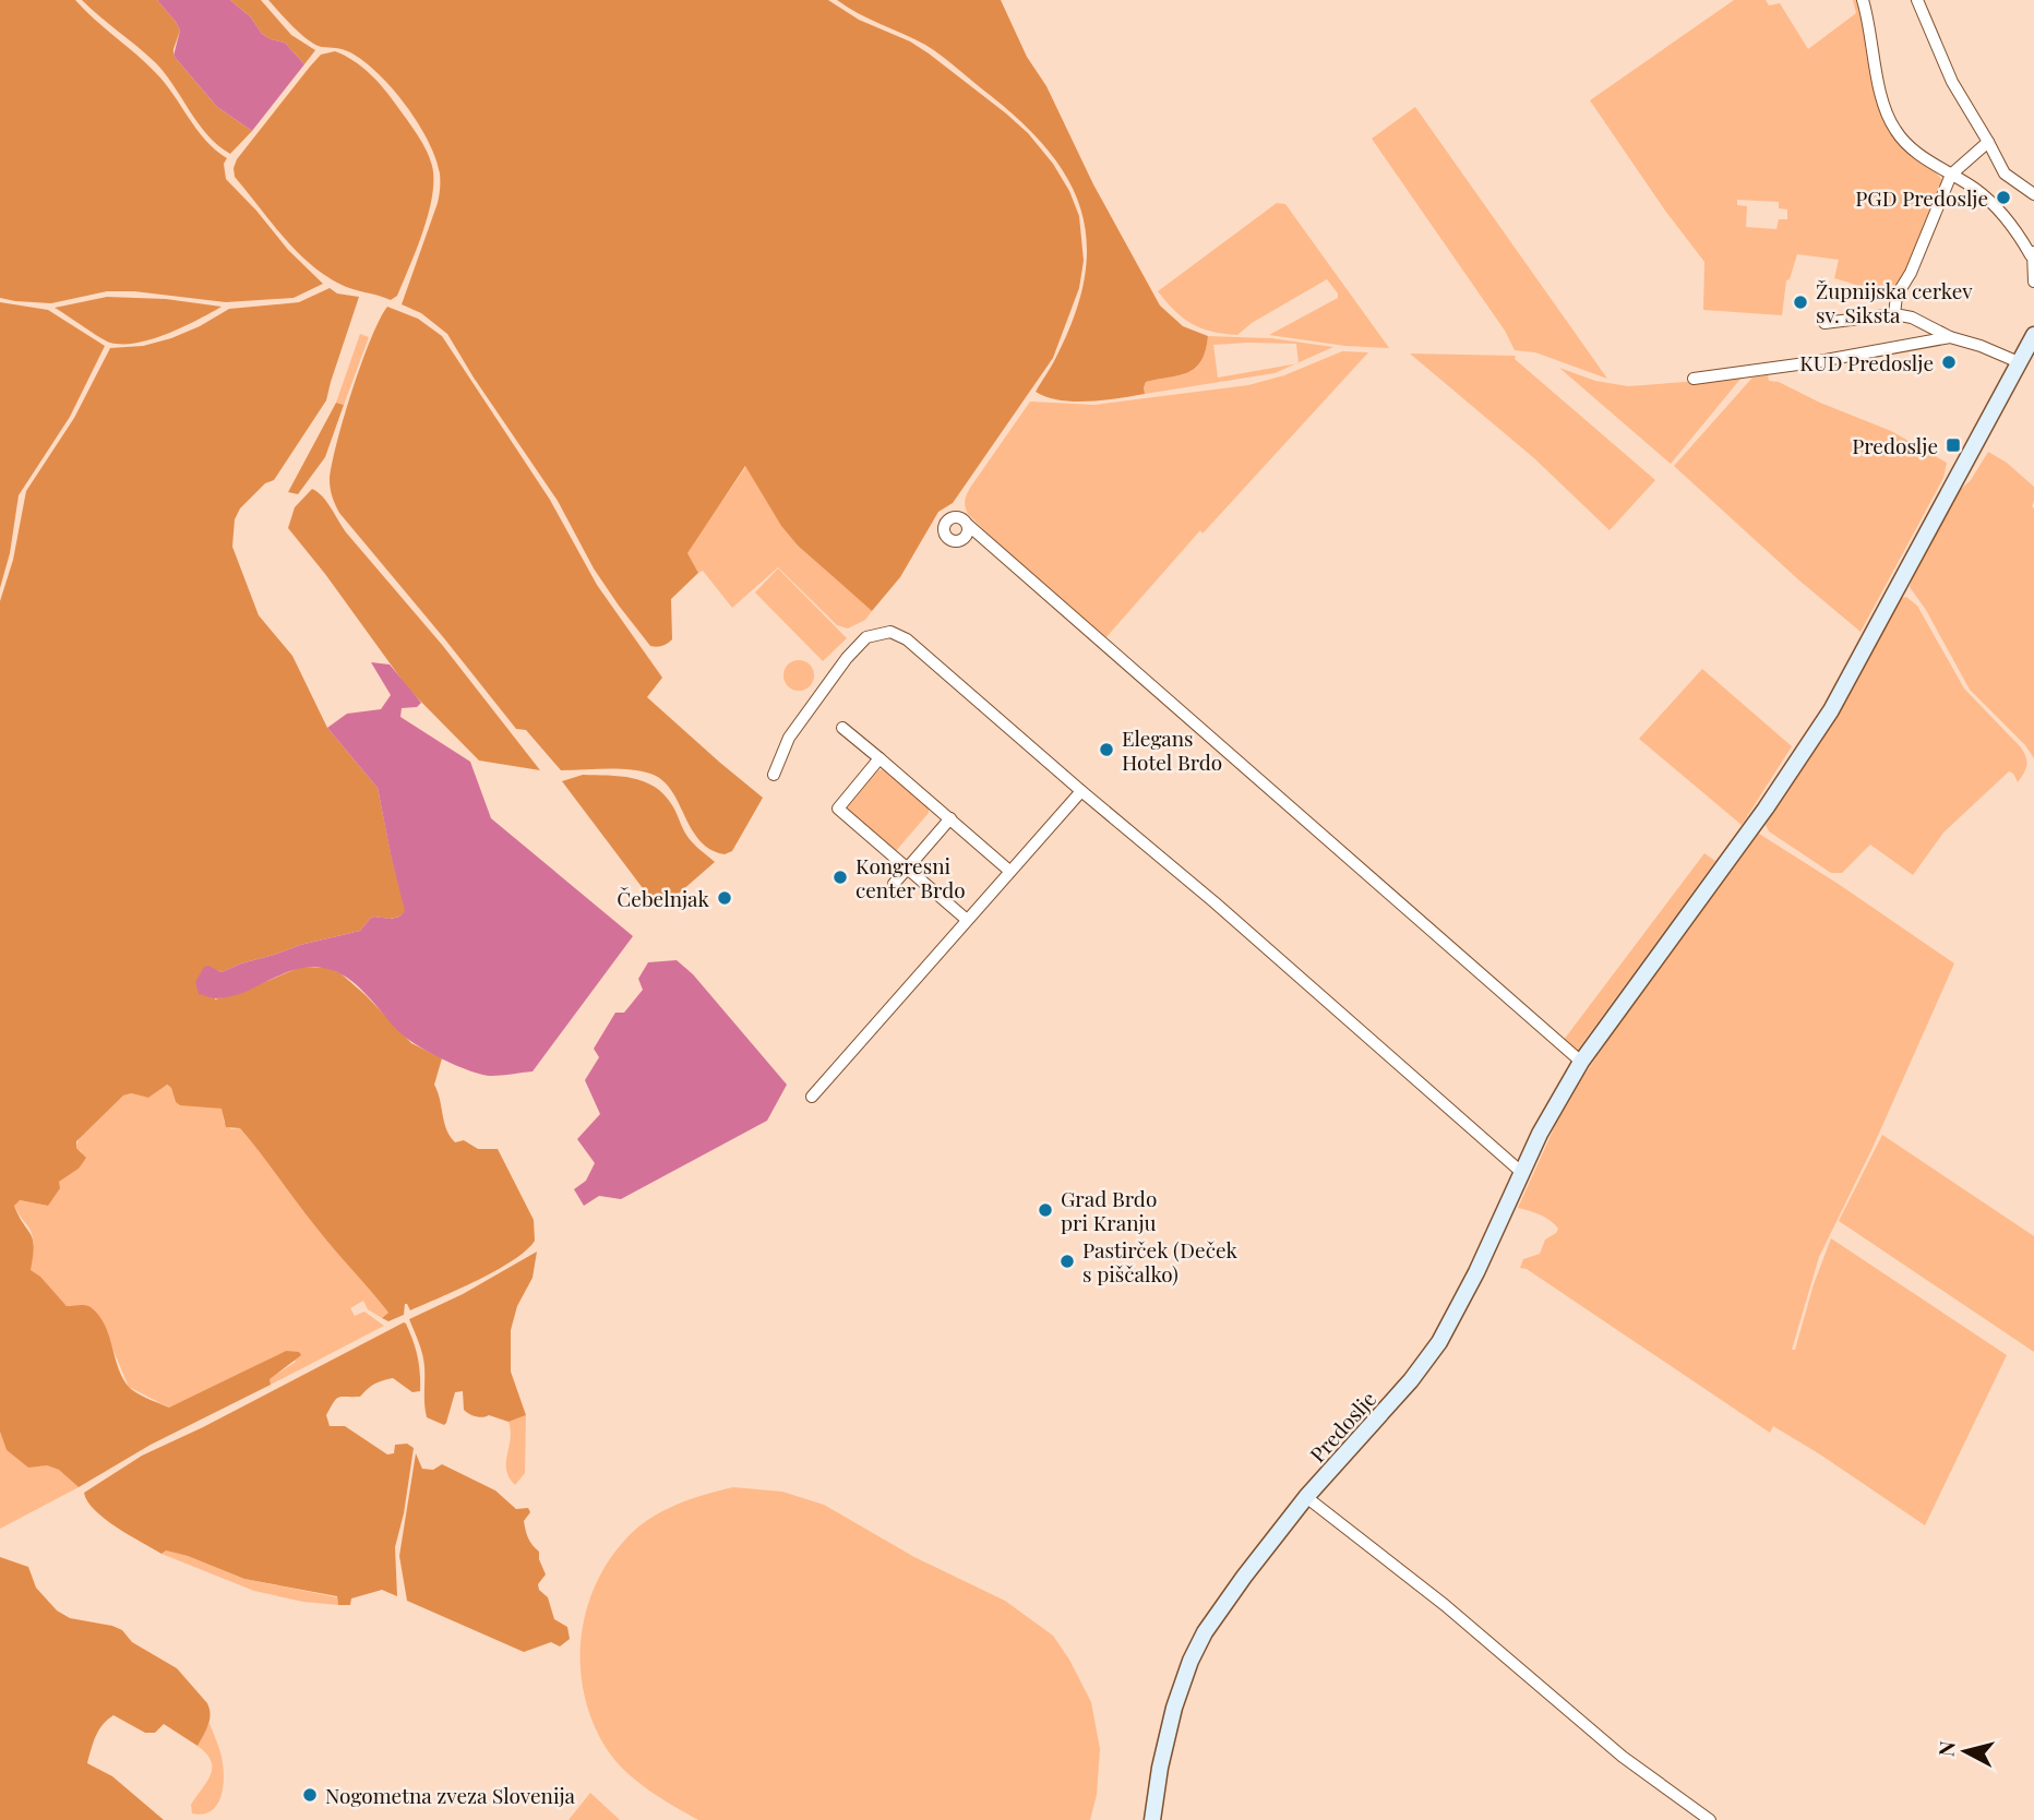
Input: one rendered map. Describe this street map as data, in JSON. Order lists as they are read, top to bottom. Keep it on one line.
{"streets":{"street":["Predoslje"]},"places":{"other":["PGD Predoslje","Župnijska cerkev sv. Siksta","KUD Predoslje","Elegans Hotel Brdo","Kongresni center Brdo","Čebelnjak","Grad Brdo pri Kranju","Pastirček (Deček s piščalko)","Nogometna zveza Slovenija"],"transit":["Predoslje"]},"north":"left"}
